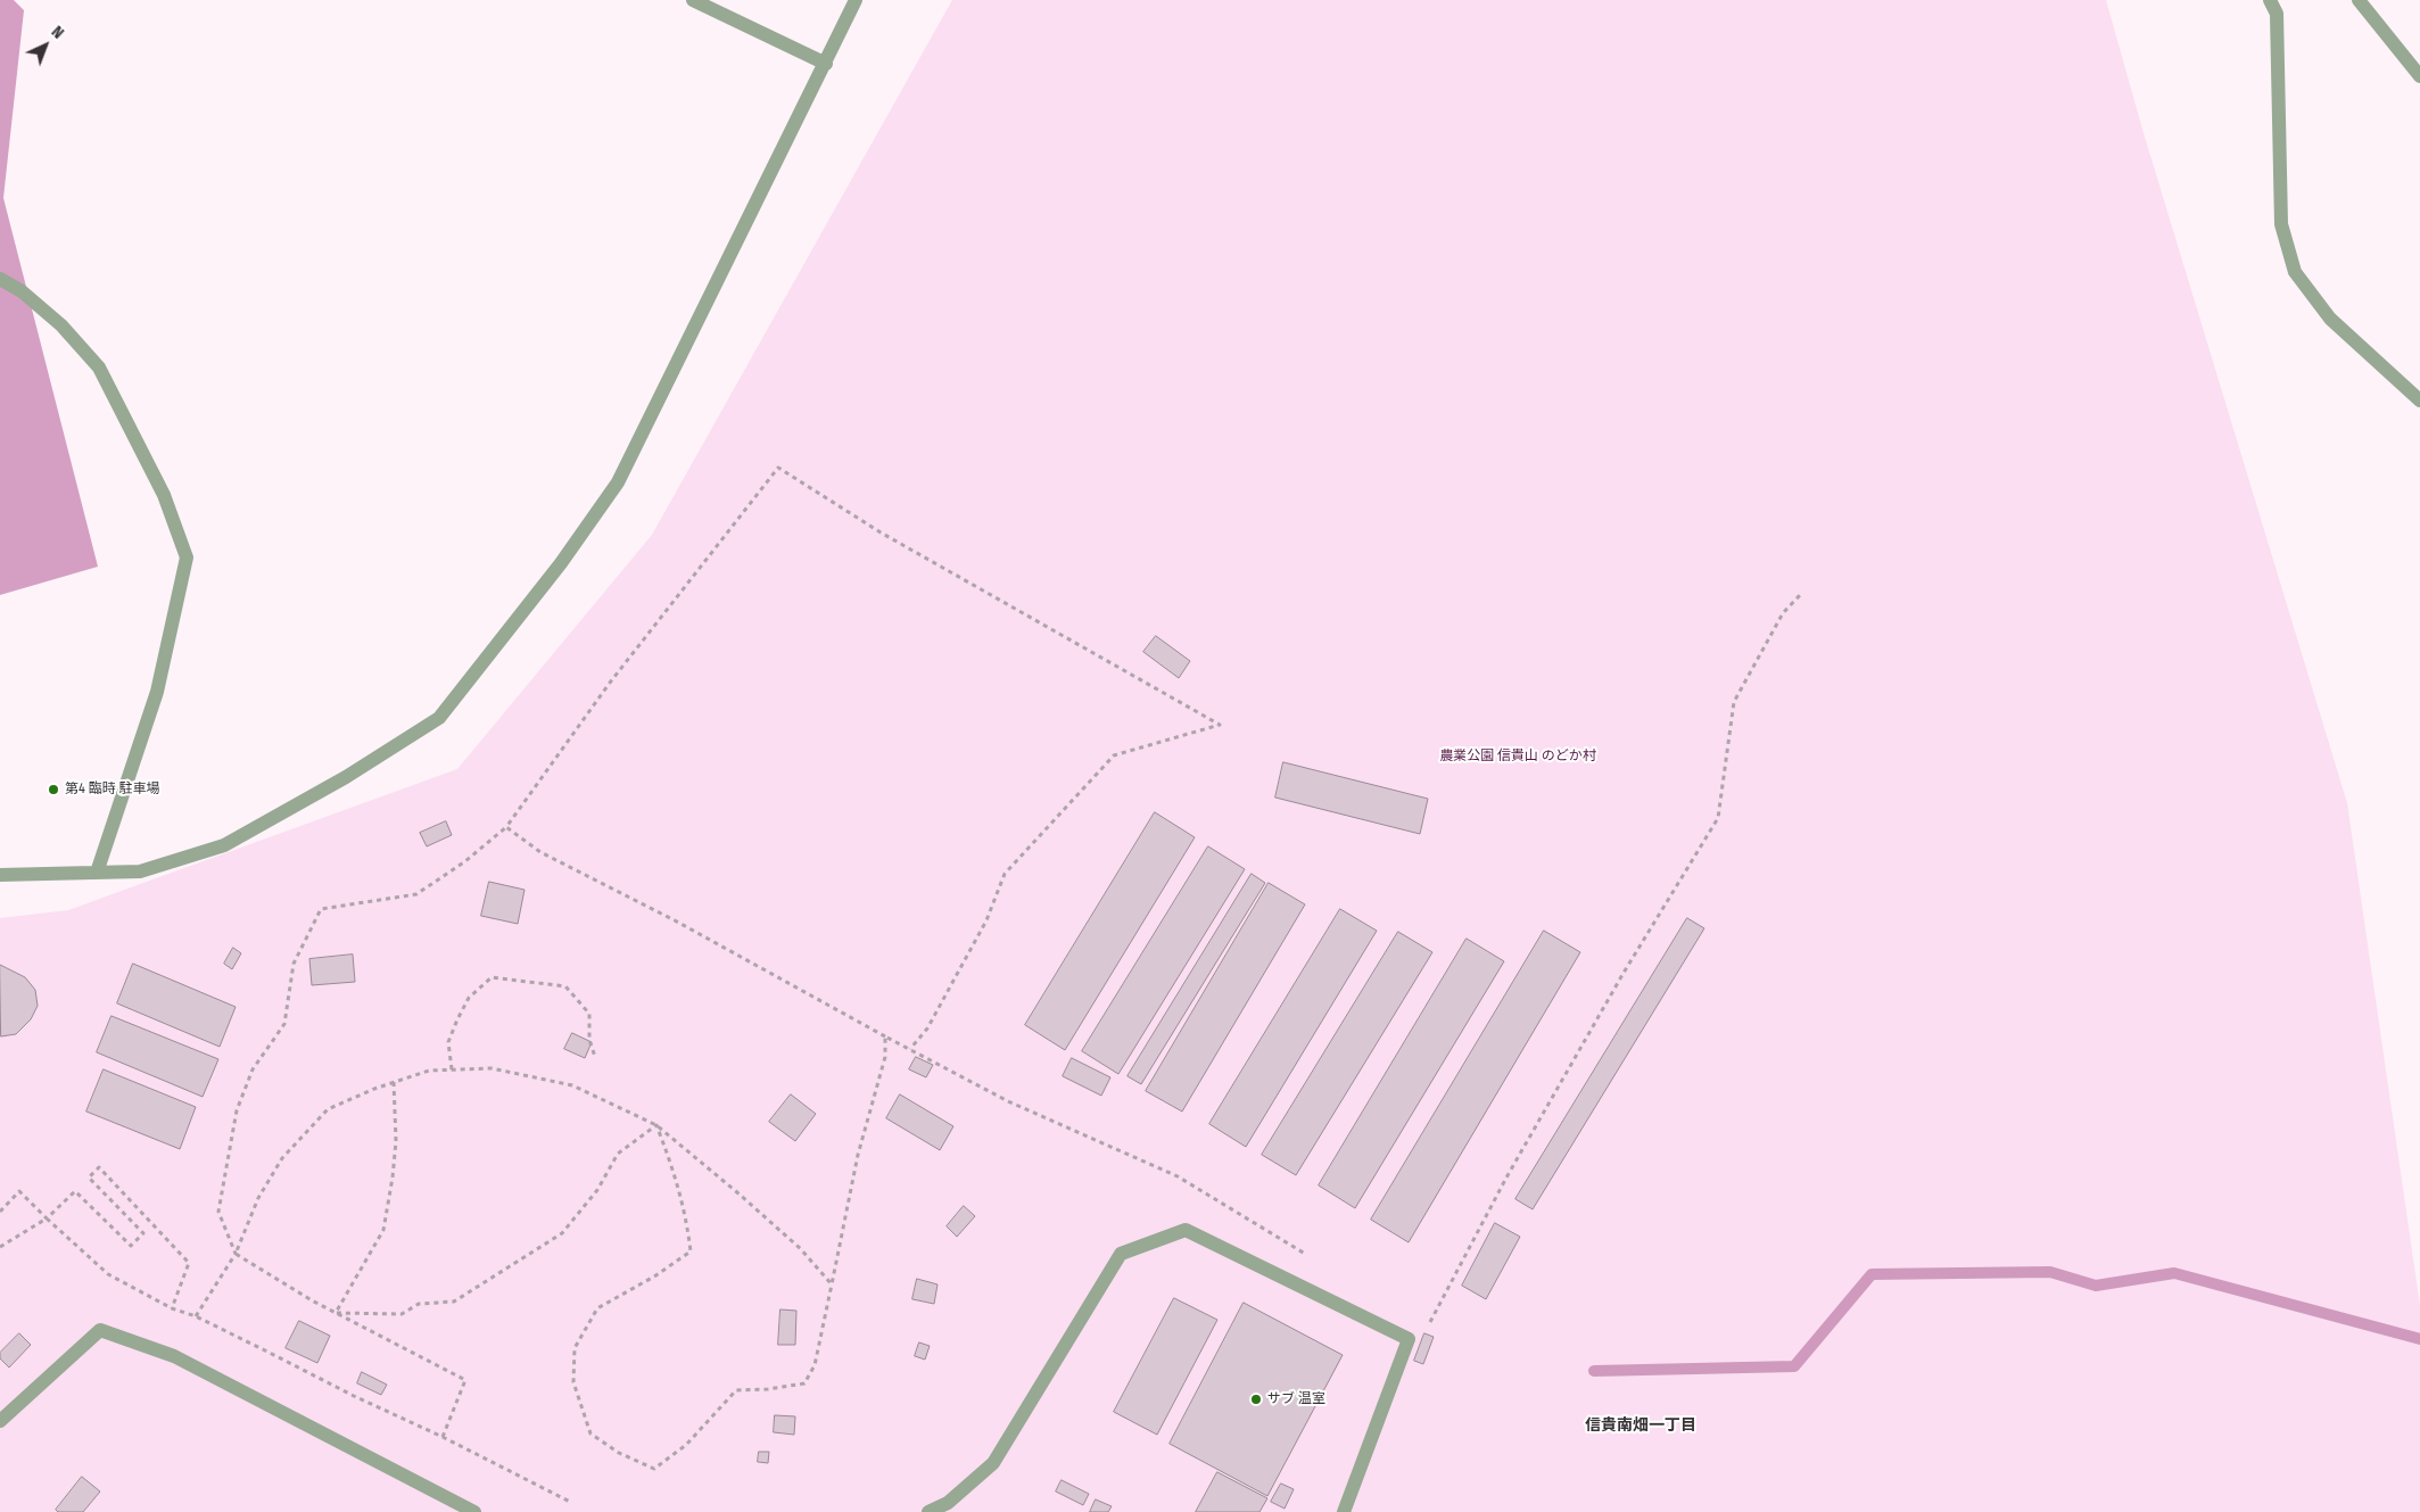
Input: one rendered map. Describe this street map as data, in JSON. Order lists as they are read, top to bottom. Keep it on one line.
{"districts":["信貴南畑一丁目"],"parks":["農業公園 信貴山 のどか村"],"places":["第4 臨時 駐車場","サブ 温室"],"north":"top right"}
